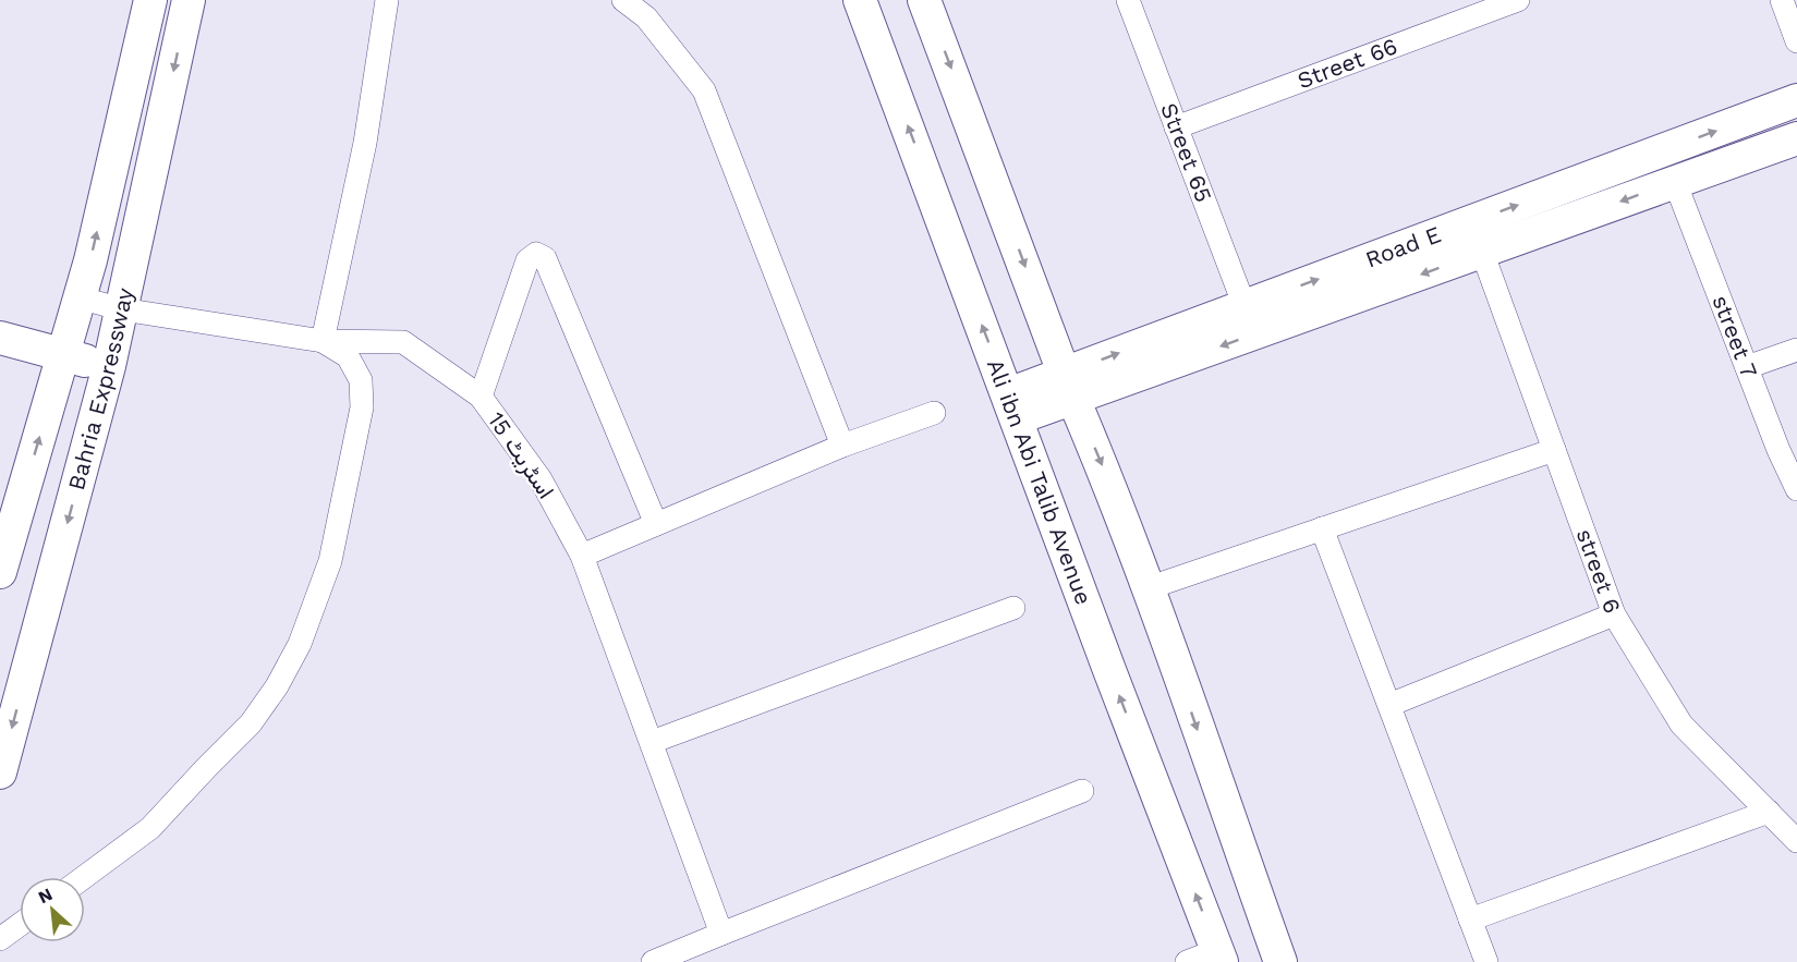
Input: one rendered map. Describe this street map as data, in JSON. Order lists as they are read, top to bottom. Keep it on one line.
{"streets":{"street":["Street 66","Street 65","Road E","street 7","Bahria Expressway","اسٹریٹ 15","Ali ibn Abi Talib Avenue","street 6"]},"crossings":[["Street 66","Street 65"],["Street 65","Road E"],["Road E","street 7"],["Road E","Ali ibn Abi Talib Avenue"],["Road E","street 6"],["Bahria Expressway","اسٹریٹ 15"]],"north":"top left"}
